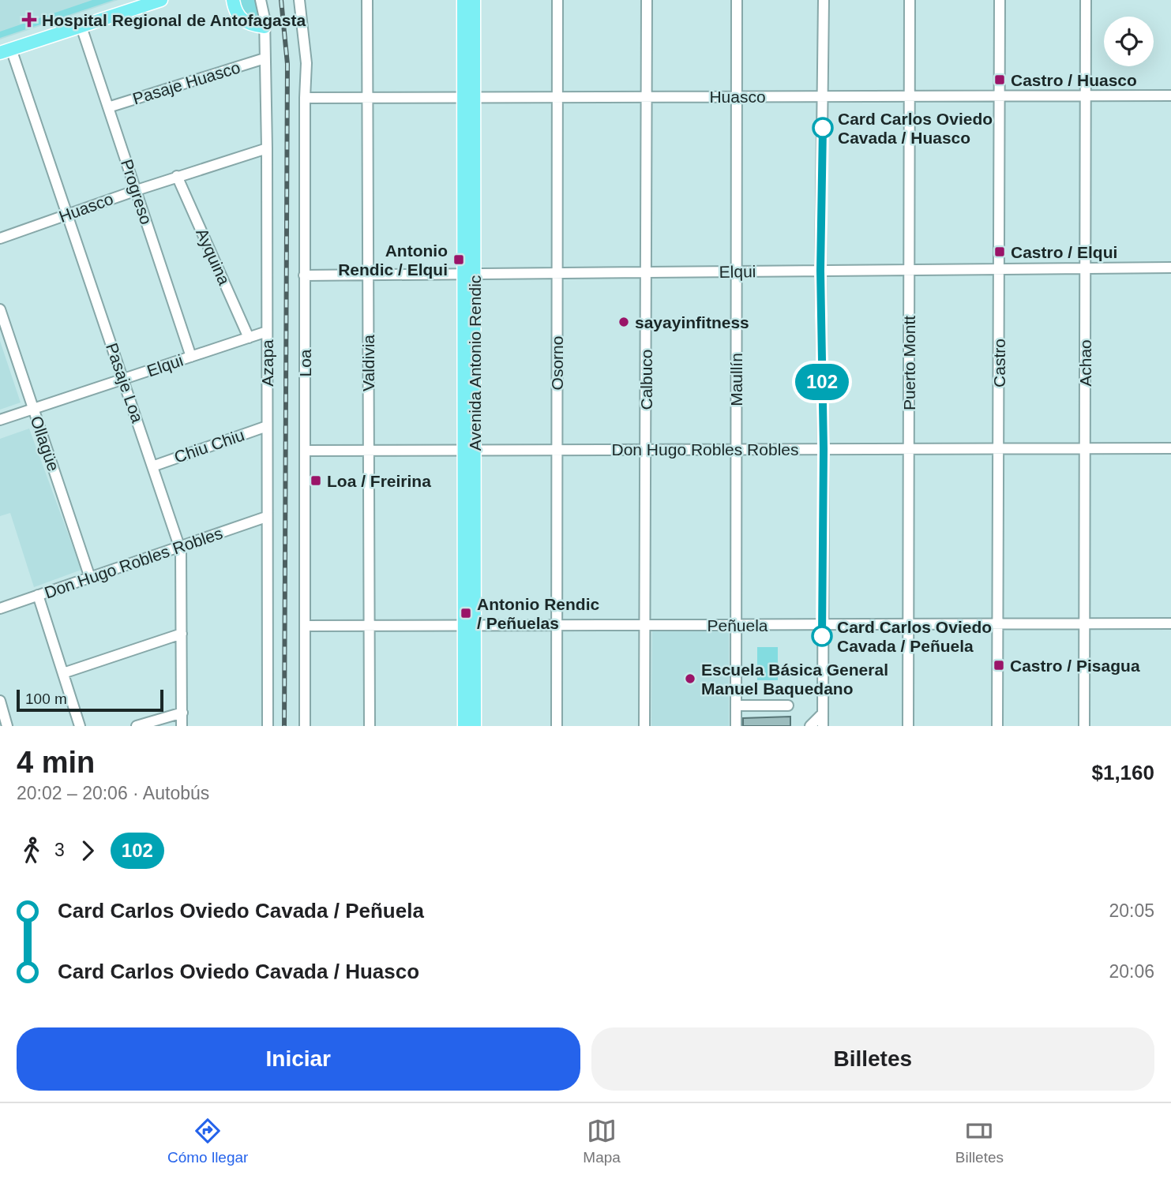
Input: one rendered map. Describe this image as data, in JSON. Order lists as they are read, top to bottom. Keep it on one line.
{"streets":{"main road":["Avenida Antonio Rendic"],"street":["Pasaje Huasco","Huasco","Progreso","Ayquina","Elqui","Azapa","Loa","Valdivia","Osorno","Puerto Montt","Castro","Achao","Calbuco","Maullín","Pasaje Loa","Ollagüe","Chiu Chiu","Don Hugo Robles Robles","Peñuela"]},"crossings":[["Pasaje Huasco","Progreso"],["Pasaje Huasco","Azapa"],["Huasco","Progreso"],["Huasco","Ayquina"],["Huasco","Azapa"],["Huasco","Loa"],["Huasco","Valdivia"],["Huasco","Avenida Antonio Rendic"],["Huasco","Osorno"],["Huasco","Puerto Montt"],["Huasco","Castro"],["Huasco","Achao"],["Huasco","Calbuco"],["Huasco","Maullín"],["Huasco","Pasaje Loa"],["Progreso","Elqui"],["Ayquina","Elqui"],["Elqui","Azapa"],["Elqui","Loa"],["Elqui","Valdivia"],["Elqui","Avenida Antonio Rendic"],["Elqui","Osorno"],["Elqui","Puerto Montt"],["Elqui","Castro"],["Elqui","Achao"],["Elqui","Calbuco"],["Elqui","Maullín"],["Elqui","Pasaje Loa"],["Elqui","Ollagüe"],["Azapa","Chiu Chiu"],["Azapa","Don Hugo Robles Robles"],["Loa","Don Hugo Robles Robles"],["Loa","Peñuela"],["Valdivia","Don Hugo Robles Robles"],["Valdivia","Peñuela"],["Avenida Antonio Rendic","Don Hugo Robles Robles"],["Avenida Antonio Rendic","Peñuela"],["Osorno","Don Hugo Robles Robles"],["Osorno","Peñuela"],["Puerto Montt","Don Hugo Robles Robles"],["Puerto Montt","Peñuela"],["Castro","Don Hugo Robles Robles"],["Castro","Peñuela"],["Achao","Don Hugo Robles Robles"],["Achao","Peñuela"],["Calbuco","Don Hugo Robles Robles"],["Calbuco","Peñuela"],["Maullín","Don Hugo Robles Robles"],["Maullín","Peñuela"],["Pasaje Loa","Chiu Chiu"],["Pasaje Loa","Don Hugo Robles Robles"],["Ollagüe","Don Hugo Robles Robles"]],"places":{"health":["Hospital Regional de Antofagasta"],"transit":["Castro / Huasco","Castro / Elqui","Antonio Rendic / Elqui","Loa / Freirina","Antonio Rendic / Peñuelas","Castro / Pisagua"],"other":["Card Carlos Oviedo Cavada / Huasco","sayayinfitness","Card Carlos Oviedo Cavada / Peñuela","Escuela Básica General Manuel Baquedano"]},"lines":["bus line 102"],"scale_bar":"100 m","page":{"on_map":"102","scale":"100 m","heading":["4 min","20:02 – 20:06 · Autobús","$1,160"],"legs":["3","102"],"list":[{"name":"Card Carlos Oviedo Cavada / Peñuela","value":"20:05"},{"name":"Card Carlos Oviedo Cavada / Huasco","value":"20:06"}],"buttons":["Iniciar","Billetes"],"tabs":["Cómo llegar","Mapa","Billetes"]}}
